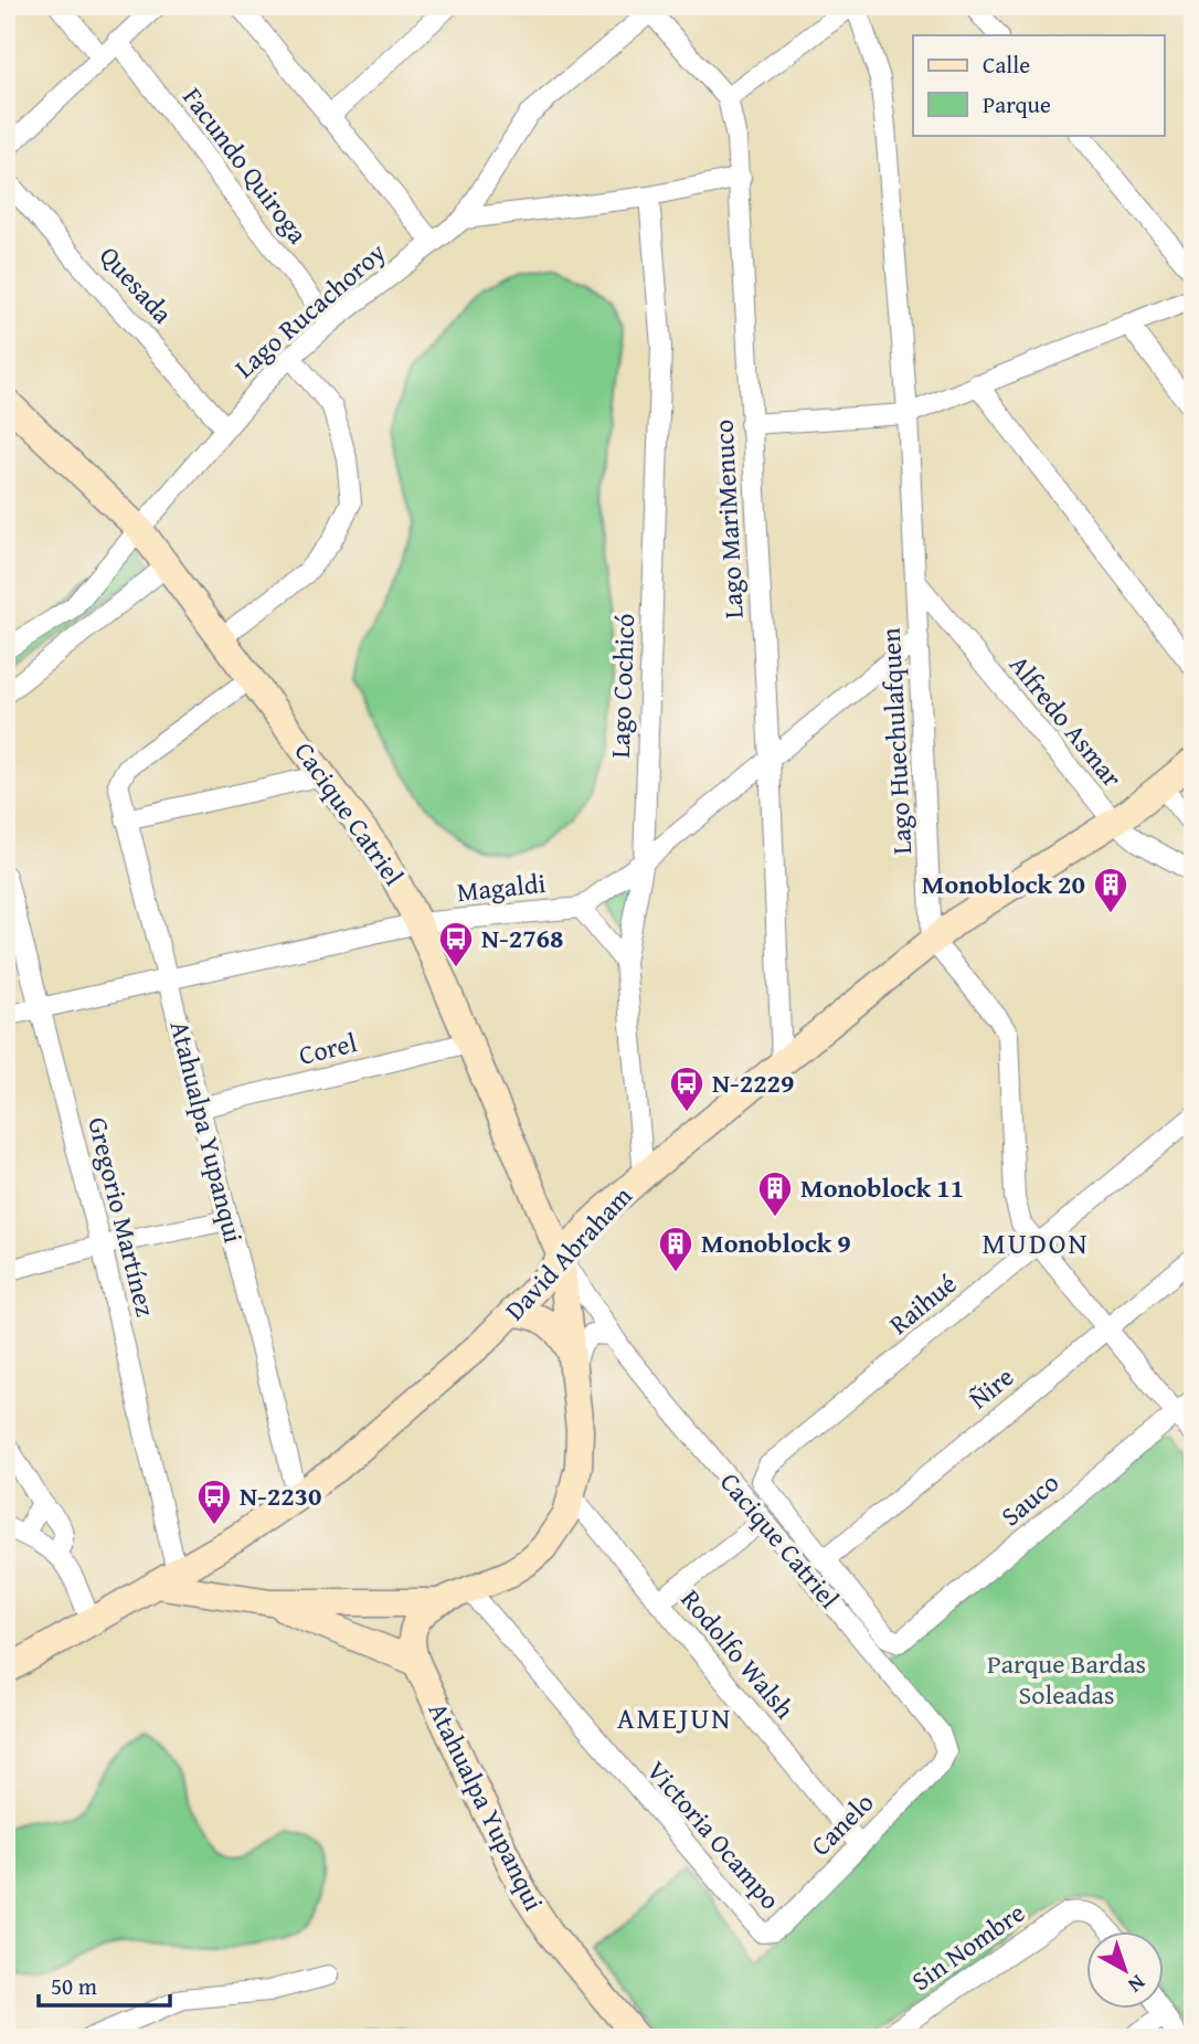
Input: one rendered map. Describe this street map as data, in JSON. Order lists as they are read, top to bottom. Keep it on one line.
{"streets":{"main road":["Cacique Catriel","Atahualpa Yupanqui","David Abraham"],"street":["Facundo Quiroga","Quesada","Lago Rucachoroy","Lago MariMenuco","Lago Cochicó","Alfredo Asmar","Lago Huechulafquen","Magaldi","Corel","Gregorio Martínez","Raihué","Ñire","Sauco","Rodolfo Walsh","Canelo","Victoria Ocampo","Sin Nombre"]},"crossings":[["Facundo Quiroga","Lago Rucachoroy"],["Quesada","Lago Rucachoroy"],["Lago Rucachoroy","Cacique Catriel"],["Lago MariMenuco","Magaldi"],["Lago MariMenuco","David Abraham"],["Lago Cochicó","Magaldi"],["Lago Cochicó","David Abraham"],["Alfredo Asmar","Lago Huechulafquen"],["Alfredo Asmar","David Abraham"],["Lago Huechulafquen","Magaldi"],["Lago Huechulafquen","David Abraham"],["Cacique Catriel","Magaldi"],["Cacique Catriel","Corel"],["Cacique Catriel","Atahualpa Yupanqui"],["Cacique Catriel","David Abraham"],["Cacique Catriel","Canelo"],["Magaldi","Atahualpa Yupanqui"],["Magaldi","Gregorio Martínez"],["Corel","Atahualpa Yupanqui"],["Atahualpa Yupanqui","David Abraham"],["Gregorio Martínez","David Abraham"],["Raihué","Ñire"],["Raihué","Sauco"],["Ñire","Sauco"],["Rodolfo Walsh","Canelo"],["Canelo","Victoria Ocampo"]],"districts":["MUDON","AMEJUN"],"parks":["Parque Bardas Soleadas"],"places":{"building":["Monoblock 20","Monoblock 11","Monoblock 9"],"bus stop":["N-2768","N-2229","N-2230"]},"legend":["Calle","Parque"],"scale_bar":"50 m","north":"bottom right"}
